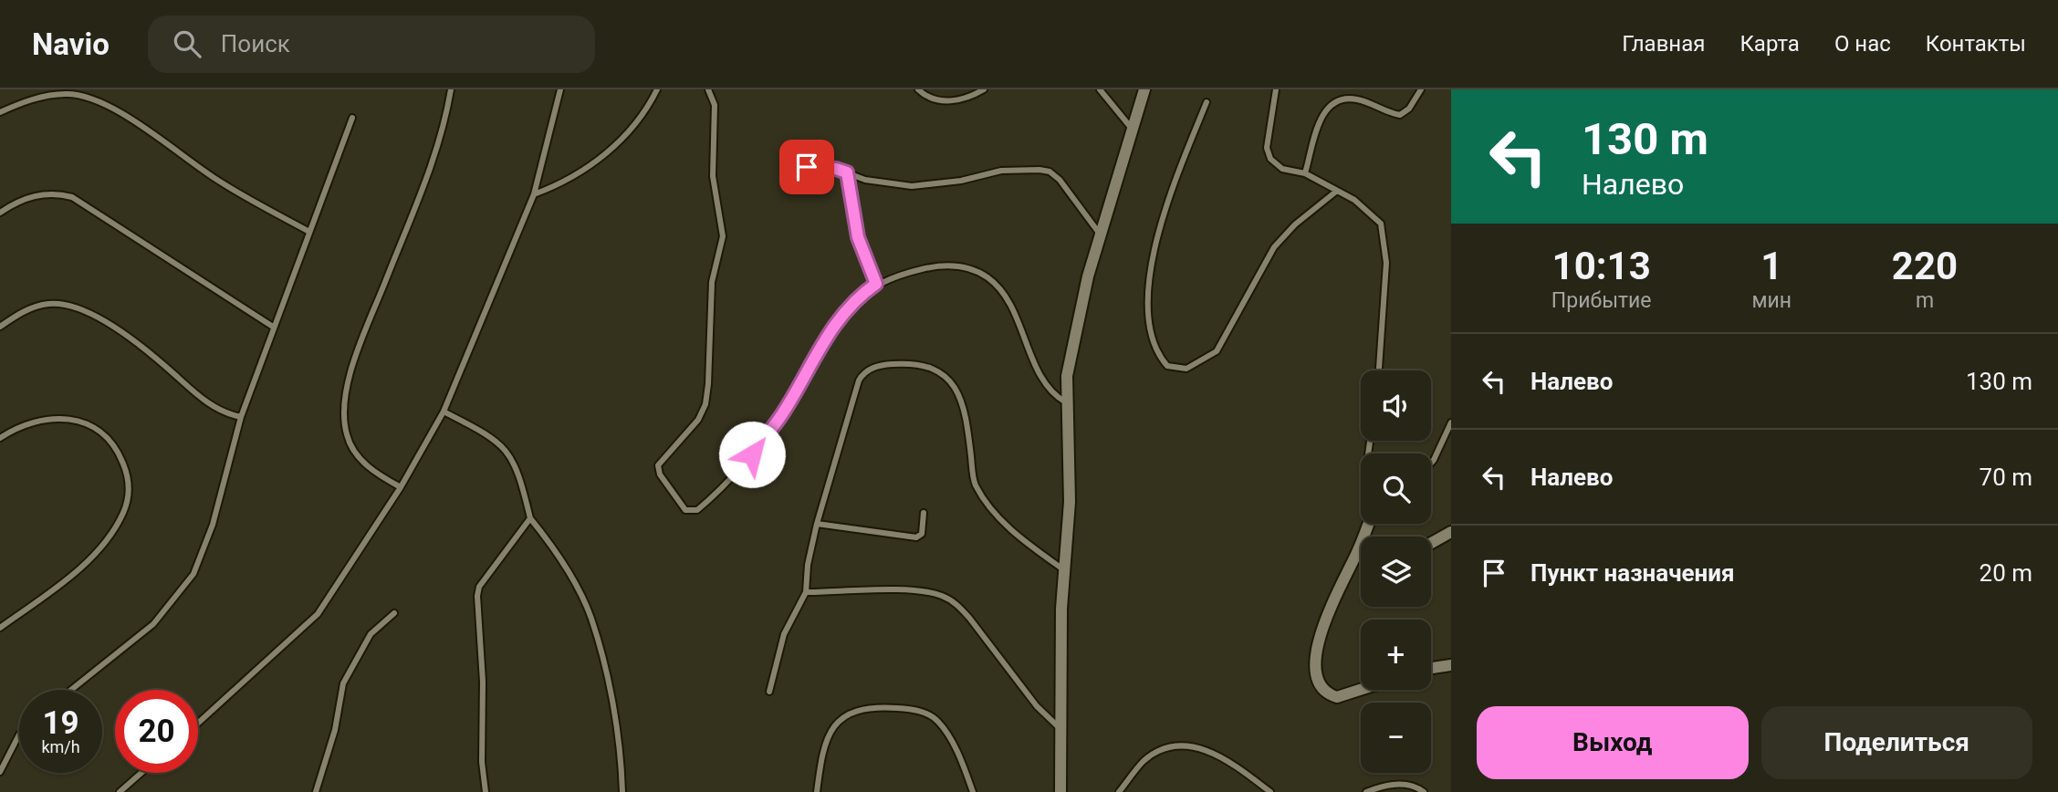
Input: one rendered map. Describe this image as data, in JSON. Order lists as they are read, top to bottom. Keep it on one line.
{"page":{"header":"Navio","search":"Поиск","nav":["Главная","Карта","О нас","Контакты"],"turn":["130 m","Налево"],"eta":["10:13","Прибытие","1","мин","220","m"],"list":[{"name":"Налево","value":"130 m"},{"name":"Налево","value":"70 m"},{"name":"Пункт назначения","value":"20 m"}],"map_buttons":["+","−"],"speed":"19 km/h","limit":"20","buttons":["Выход","Поделиться"]}}
